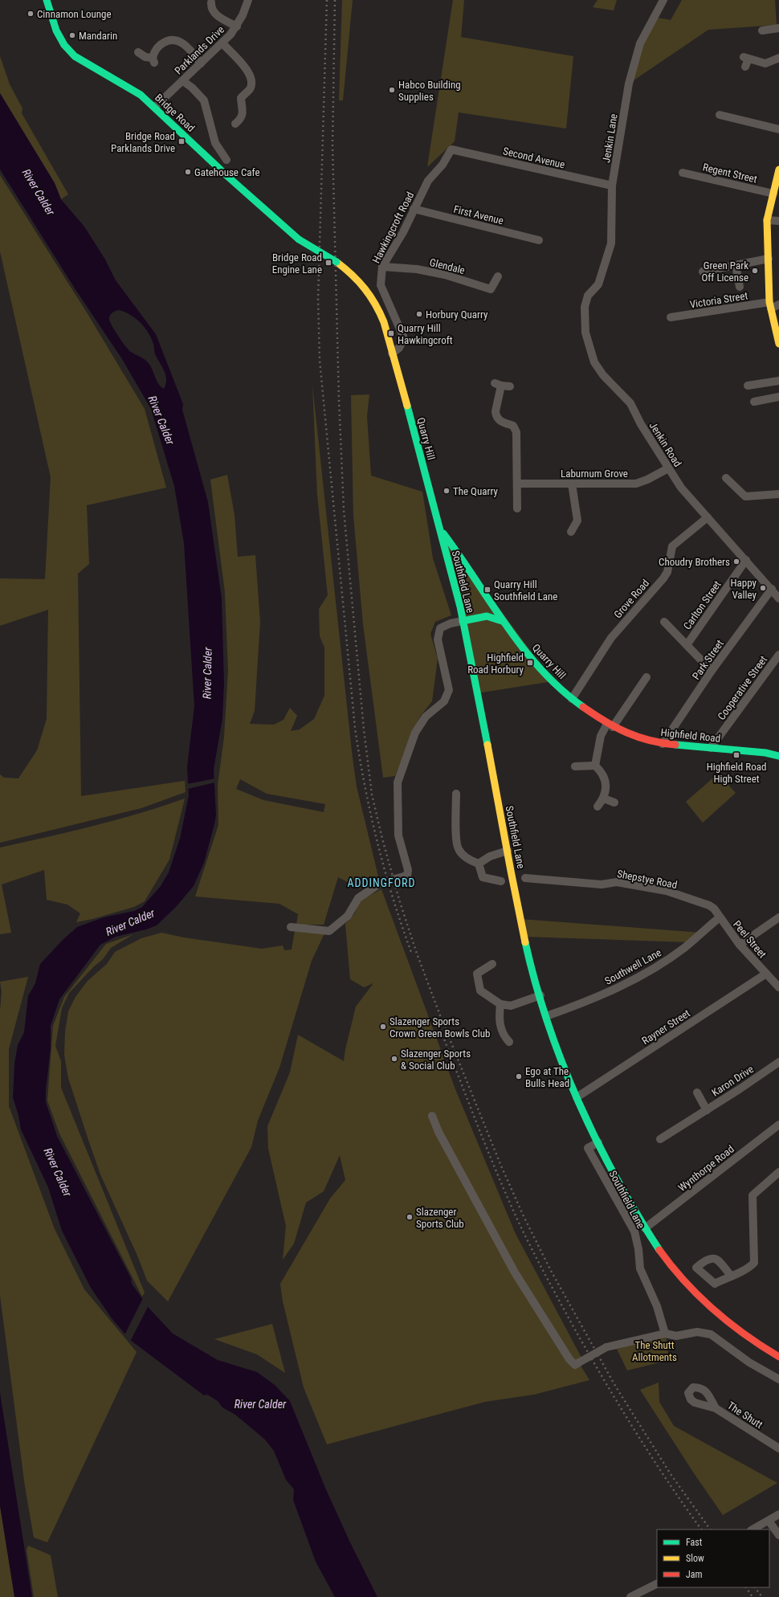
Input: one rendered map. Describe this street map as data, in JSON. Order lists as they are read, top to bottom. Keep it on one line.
{"streets":{"main road":["Bridge Road","Quarry Hill","Southfield Lane","Highfield Road"],"street":["Parklands Drive","Jenkin Lane","Second Avenue","Regent Street","First Avenue","Hawkingcroft Road","Glendale","Victoria Street","Jenkin Road","Laburnum Grove","Grove Road","Carlton Street","Park Street","Cooperative Street","Shepstye Road","Peel Street","Southwell Lane","Rayner Street","Karon Drive","Wynthorpe Road","The Shutt"]},"crossings":[["Parklands Drive","Bridge Road"],["Bridge Road","Quarry Hill"],["Jenkin Lane","Second Avenue"],["Jenkin Lane","Jenkin Road"],["Second Avenue","Hawkingcroft Road"],["First Avenue","Hawkingcroft Road"],["Hawkingcroft Road","Glendale"],["Hawkingcroft Road","Quarry Hill"],["Quarry Hill","Southfield Lane"],["Quarry Hill","Grove Road"],["Quarry Hill","Highfield Road"],["Jenkin Road","Laburnum Grove"],["Jenkin Road","Grove Road"],["Jenkin Road","Carlton Street"],["Jenkin Road","Park Street"],["Southfield Lane","Southwell Lane"],["Southfield Lane","Rayner Street"],["Southfield Lane","Wynthorpe Road"],["Grove Road","Highfield Road"],["Park Street","Highfield Road"],["Cooperative Street","Highfield Road"],["Shepstye Road","Peel Street"],["Shepstye Road","Southwell Lane"],["Peel Street","Southwell Lane"],["Peel Street","Rayner Street"]],"districts":["ADDINGFORD"],"water":["River Calder"],"parks":["The Shutt Allotments"],"places":{"other":["Cinnamon Lounge","Mandarin","Habco Building Supplies","Gatehouse Cafe","Green Park Off License","Horbury Quarry","The Quarry","Choudry Brothers","Happy Valley","Slazenger Sports Crown Green Bowls Club","Slazenger Sports & Social Club","Ego at The Bulls Head","Slazenger Sports Club"],"transit":["Bridge Road Parklands Drive","Bridge Road Engine Lane","Quarry Hill Hawkingcroft","Quarry Hill Southfield Lane","Highfield Road Horbury","Highfield Road High Street"]},"legend":["Fast","Slow","Jam"]}
